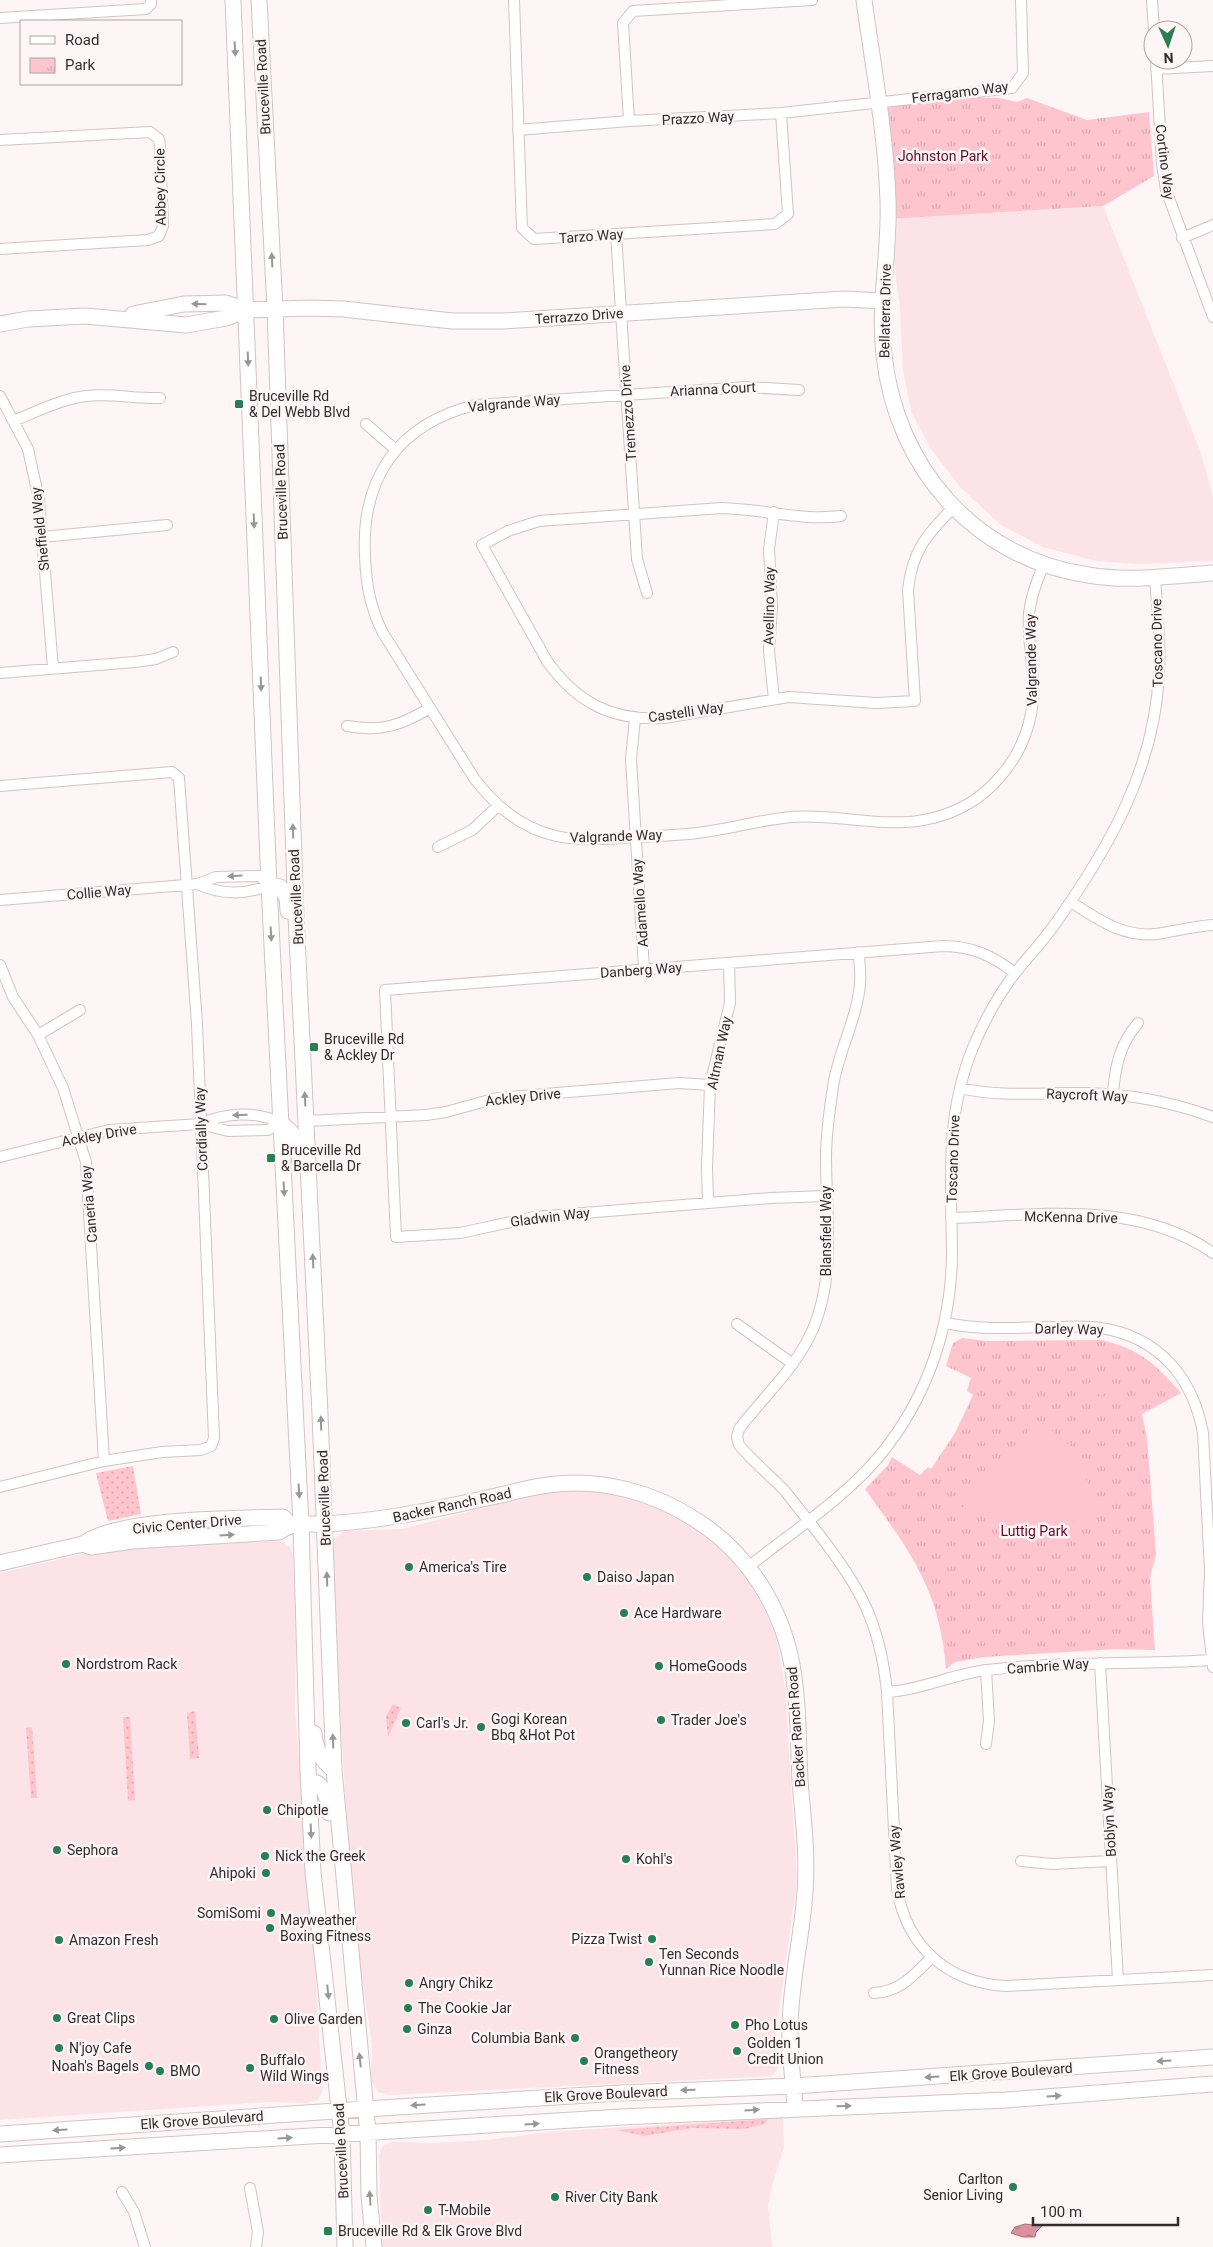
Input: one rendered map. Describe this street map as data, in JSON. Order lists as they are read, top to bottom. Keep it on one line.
{"streets":{"main road":["Bruceville Road","Bellaterra Drive","Terrazzo Drive","Backer Ranch Road","Civic Center Drive","Elk Grove Boulevard"],"street":["Ferragamo Way","Prazzo Way","Cortino Way","Abbey Circle","Tarzo Way","Arianna Court","Valgrande Way","Tremezzo Drive","Sheffield Way","Avellino Way","Toscano Drive","Castelli Way","Collie Way","Adamello Way","Danberg Way","Altman Way","Raycroft Way","Ackley Drive","Cordially Way","Caneria Way","Gladwin Way","McKenna Drive","Blansfield Way","Darley Way","Cambrie Way","Boblyn Way","Rawley Way"]},"crossings":[["Bruceville Road","Terrazzo Drive"],["Bruceville Road","Collie Way"],["Bruceville Road","Ackley Drive"],["Bruceville Road","Backer Ranch Road"],["Bruceville Road","Civic Center Drive"],["Bruceville Road","Elk Grove Boulevard"],["Ferragamo Way","Prazzo Way"],["Ferragamo Way","Bellaterra Drive"],["Prazzo Way","Tarzo Way"],["Prazzo Way","Bellaterra Drive"],["Tarzo Way","Tremezzo Drive"],["Bellaterra Drive","Terrazzo Drive"],["Bellaterra Drive","Valgrande Way"],["Bellaterra Drive","Toscano Drive"],["Bellaterra Drive","Castelli Way"],["Terrazzo Drive","Tremezzo Drive"],["Arianna Court","Valgrande Way"],["Arianna Court","Tremezzo Drive"],["Valgrande Way","Tremezzo Drive"],["Valgrande Way","Adamello Way"],["Tremezzo Drive","Castelli Way"],["Avellino Way","Castelli Way"],["Toscano Drive","Danberg Way"],["Toscano Drive","Raycroft Way"],["Toscano Drive","McKenna Drive"],["Toscano Drive","Blansfield Way"],["Toscano Drive","Darley Way"],["Toscano Drive","Backer Ranch Road"],["Toscano Drive","Rawley Way"],["Castelli Way","Adamello Way"],["Collie Way","Cordially Way"],["Adamello Way","Danberg Way"],["Danberg Way","Altman Way"],["Danberg Way","Ackley Drive"],["Danberg Way","Gladwin Way"],["Danberg Way","Blansfield Way"],["Altman Way","Ackley Drive"],["Altman Way","Gladwin Way"],["Ackley Drive","Cordially Way"],["Ackley Drive","Caneria Way"],["Ackley Drive","Gladwin Way"],["Cordially Way","Caneria Way"],["Gladwin Way","Blansfield Way"],["Blansfield Way","Rawley Way"],["Darley Way","Cambrie Way"],["Backer Ranch Road","Civic Center Drive"],["Backer Ranch Road","Elk Grove Boulevard"],["Cambrie Way","Boblyn Way"],["Cambrie Way","Rawley Way"],["Boblyn Way","Rawley Way"]],"parks":["Johnston Park","Luttig Park"],"places":{"transit":["Bruceville Rd & Del Webb Blvd","Bruceville Rd & Ackley Dr","Bruceville Rd & Barcella Dr","Bruceville Rd & Elk Grove Blvd"],"other":["America's Tire","Daiso Japan","Ace Hardware","Nordstrom Rack","HomeGoods","Trader Joe's","Carl's Jr.","Gogi Korean Bbq &Hot Pot","Chipotle","Sephora","Nick the Greek","Kohl's","Ahipoki","SomiSomi","Mayweather Boxing Fitness","Pizza Twist","Amazon Fresh","Ten Seconds Yunnan Rice Noodle","Angry Chikz","The Cookie Jar","Great Clips","Olive Garden","Pho Lotus","Ginza","Columbia Bank","N'joy Cafe","Golden 1 Credit Union","Orangetheory Fitness","Noah's Bagels","Buffalo Wild Wings","BMO","Carlton Senior Living","River City Bank","T-Mobile"]},"legend":["Road","Park"],"scale_bar":"100 m","north":"bottom"}
